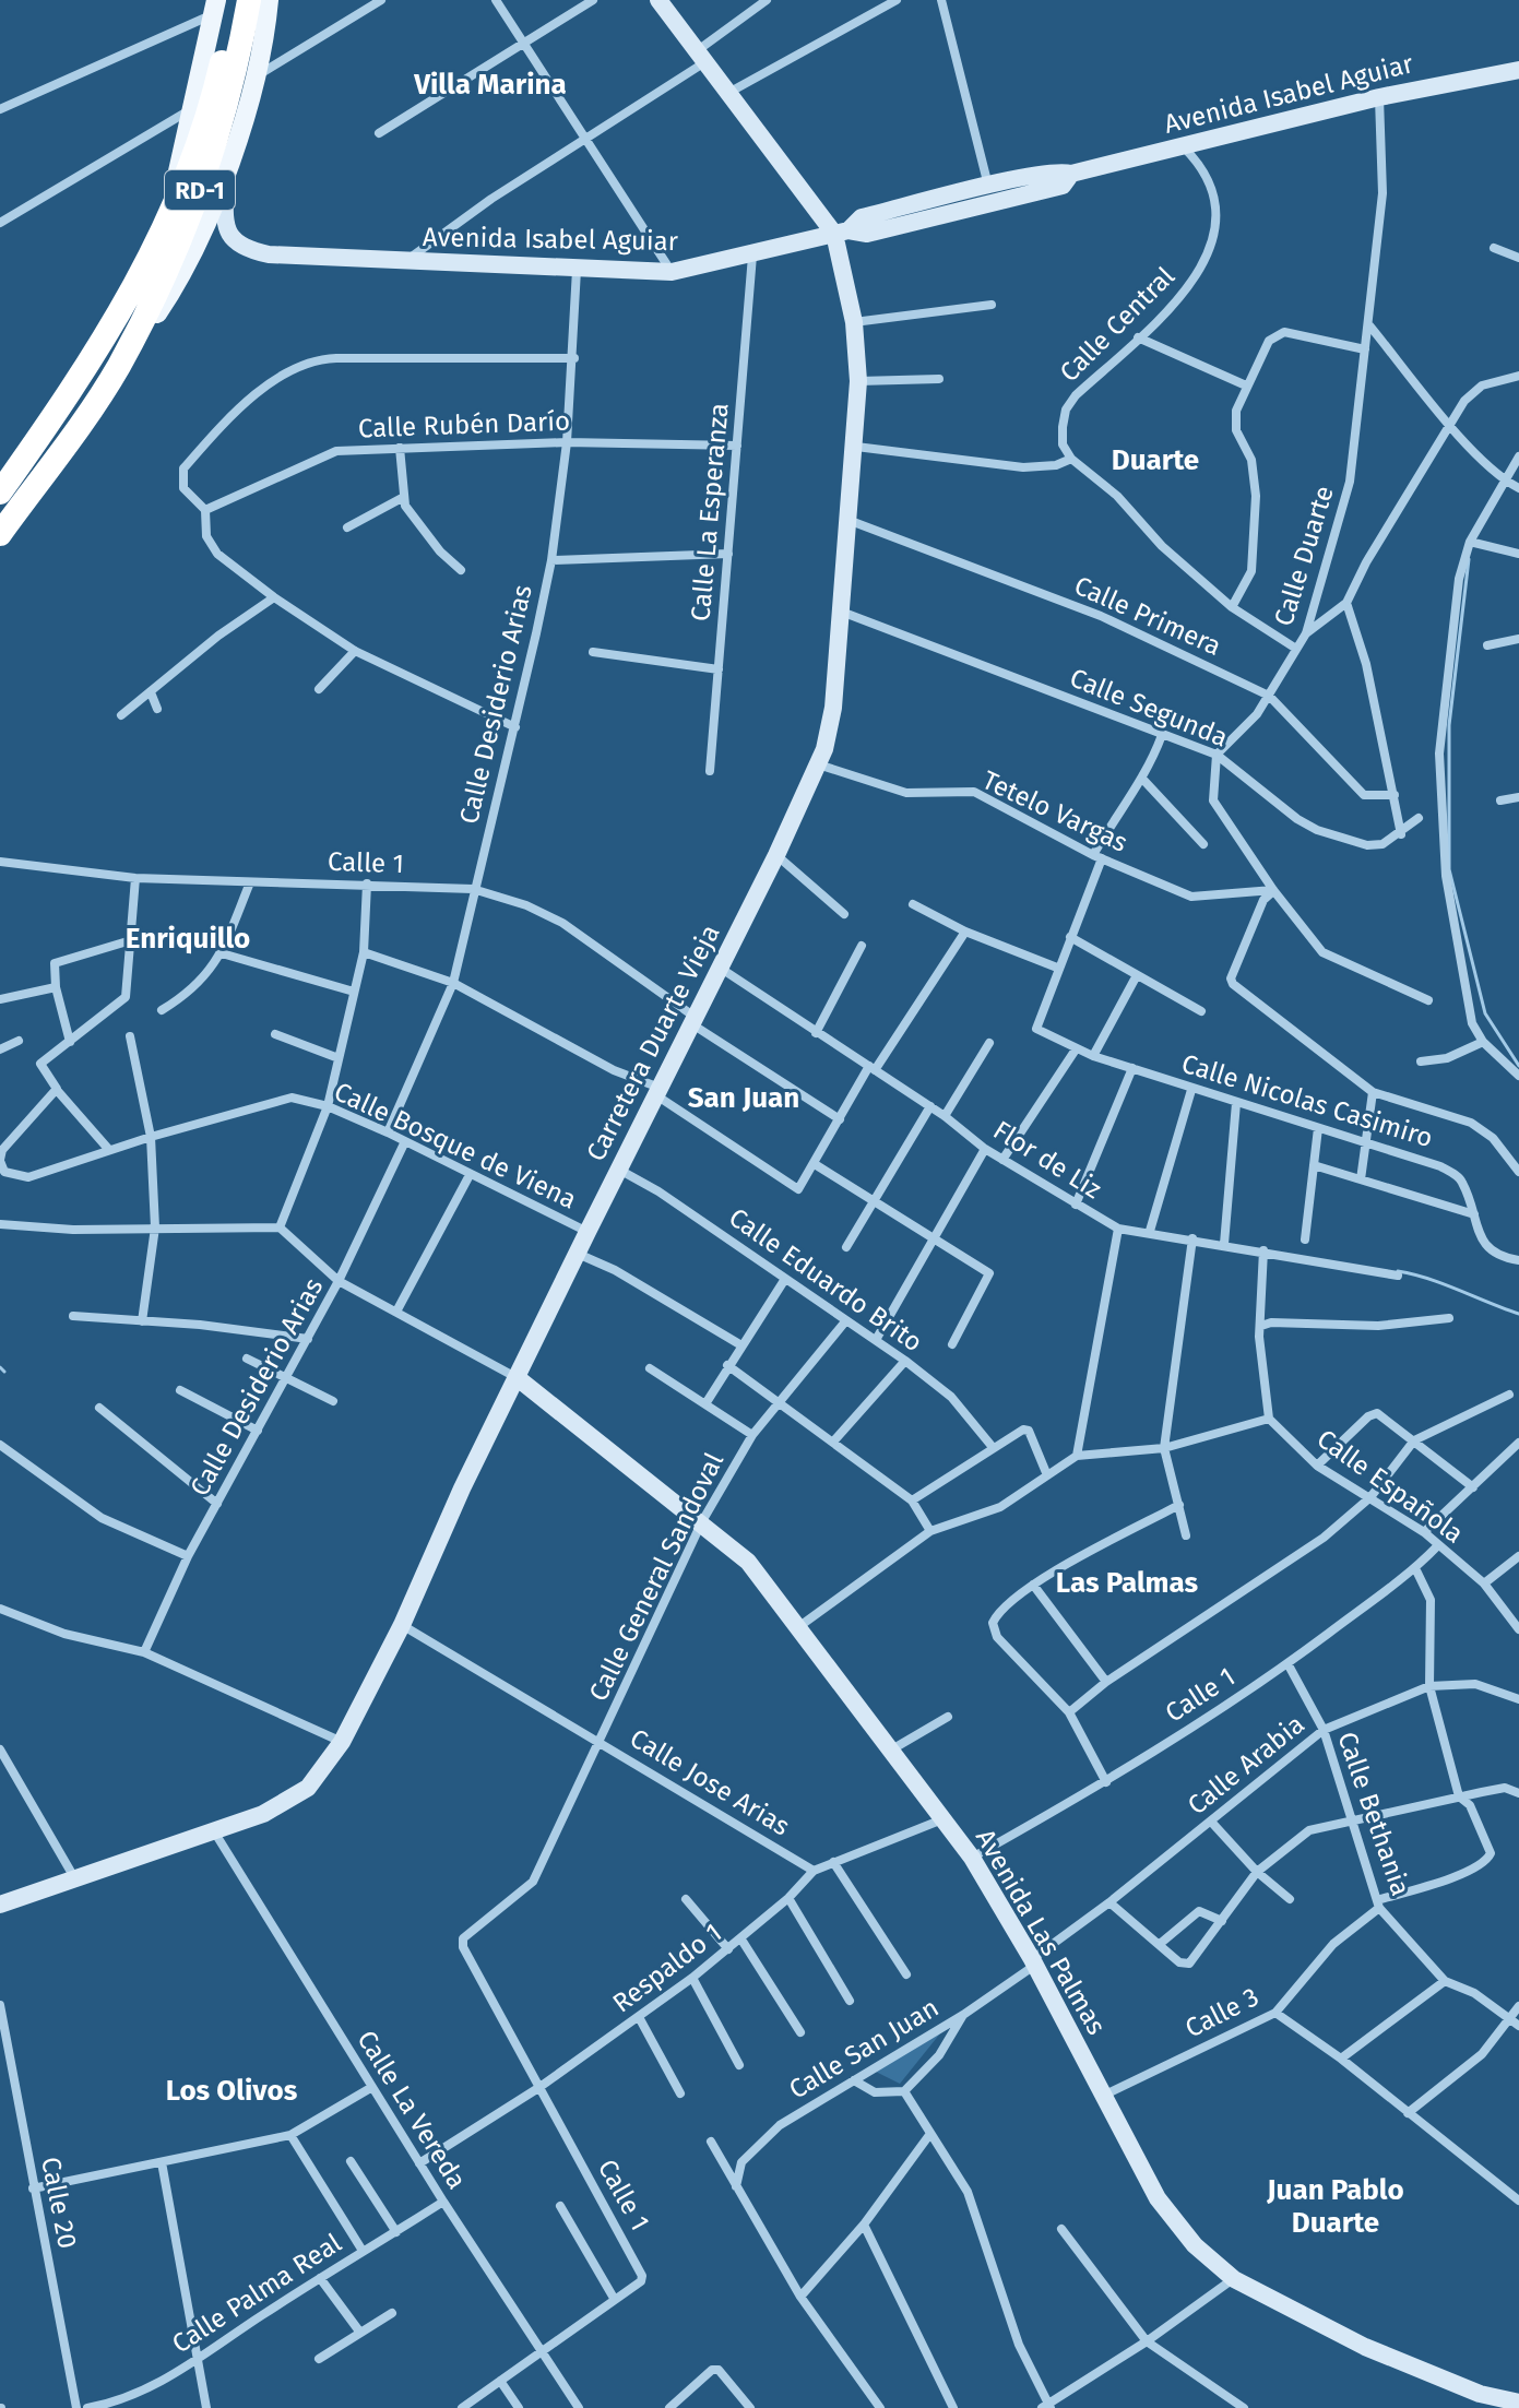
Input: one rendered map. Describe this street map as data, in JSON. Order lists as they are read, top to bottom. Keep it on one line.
{"streets":{"highway":["RD-1"],"main road":["Avenida Isabel Aguiar","Carretera Duarte Vieja","Avenida Las Palmas"],"street":["Calle Central","Calle Rubén Darío","Calle La Esperanza","Calle Duarte","Calle Primera","Calle Desiderio Arias","Calle Segunda","Tetelo Vargas","Calle 1","Calle Nicolas Casimiro","Calle Bosque de Viena","Flor de Liz","Calle Eduardo Brito","Calle Española","Calle General Sandoval","Calle Arabia","Calle Jose Arias","Calle Bethania","Respaldo 1","Calle 3","Calle San Juan","Calle La Vereda","Calle 20","Calle Palma Real"]},"crossings":[["Avenida Isabel Aguiar","Calle Central"],["Avenida Isabel Aguiar","Calle La Esperanza"],["Avenida Isabel Aguiar","Calle Duarte"],["Avenida Isabel Aguiar","Calle Desiderio Arias"],["Avenida Isabel Aguiar","Carretera Duarte Vieja"],["Calle Rubén Darío","Calle La Esperanza"],["Calle Rubén Darío","Calle Desiderio Arias"],["Calle Duarte","Calle Primera"],["Calle Duarte","Calle Segunda"],["Calle Primera","Carretera Duarte Vieja"],["Calle Desiderio Arias","Calle 1"],["Calle Desiderio Arias","Calle Bosque de Viena"],["Calle Segunda","Carretera Duarte Vieja"],["Tetelo Vargas","Carretera Duarte Vieja"],["Calle 1","Carretera Duarte Vieja"],["Calle 1","Calle Española"],["Calle 1","Calle General Sandoval"],["Calle 1","Calle Bethania"],["Calle 1","Avenida Las Palmas"],["Calle 1","Respaldo 1"],["Calle 1","Calle La Vereda"],["Carretera Duarte Vieja","Calle Bosque de Viena"],["Carretera Duarte Vieja","Flor de Liz"],["Carretera Duarte Vieja","Calle Eduardo Brito"],["Carretera Duarte Vieja","Calle Jose Arias"],["Carretera Duarte Vieja","Avenida Las Palmas"],["Carretera Duarte Vieja","Calle La Vereda"],["Calle Eduardo Brito","Calle General Sandoval"],["Calle General Sandoval","Calle Jose Arias"],["Calle General Sandoval","Avenida Las Palmas"],["Calle Arabia","Calle Bethania"],["Calle Arabia","Avenida Las Palmas"],["Calle Arabia","Calle San Juan"],["Calle Jose Arias","Respaldo 1"],["Calle Bethania","Calle 3"],["Avenida Las Palmas","Respaldo 1"],["Avenida Las Palmas","Calle 3"],["Avenida Las Palmas","Calle San Juan"],["Respaldo 1","Calle La Vereda"],["Calle La Vereda","Calle Palma Real"]],"districts":["Villa Marina","Duarte","Enriquillo","San Juan","Las Palmas","Los Olivos","Juan Pablo Duarte"]}
